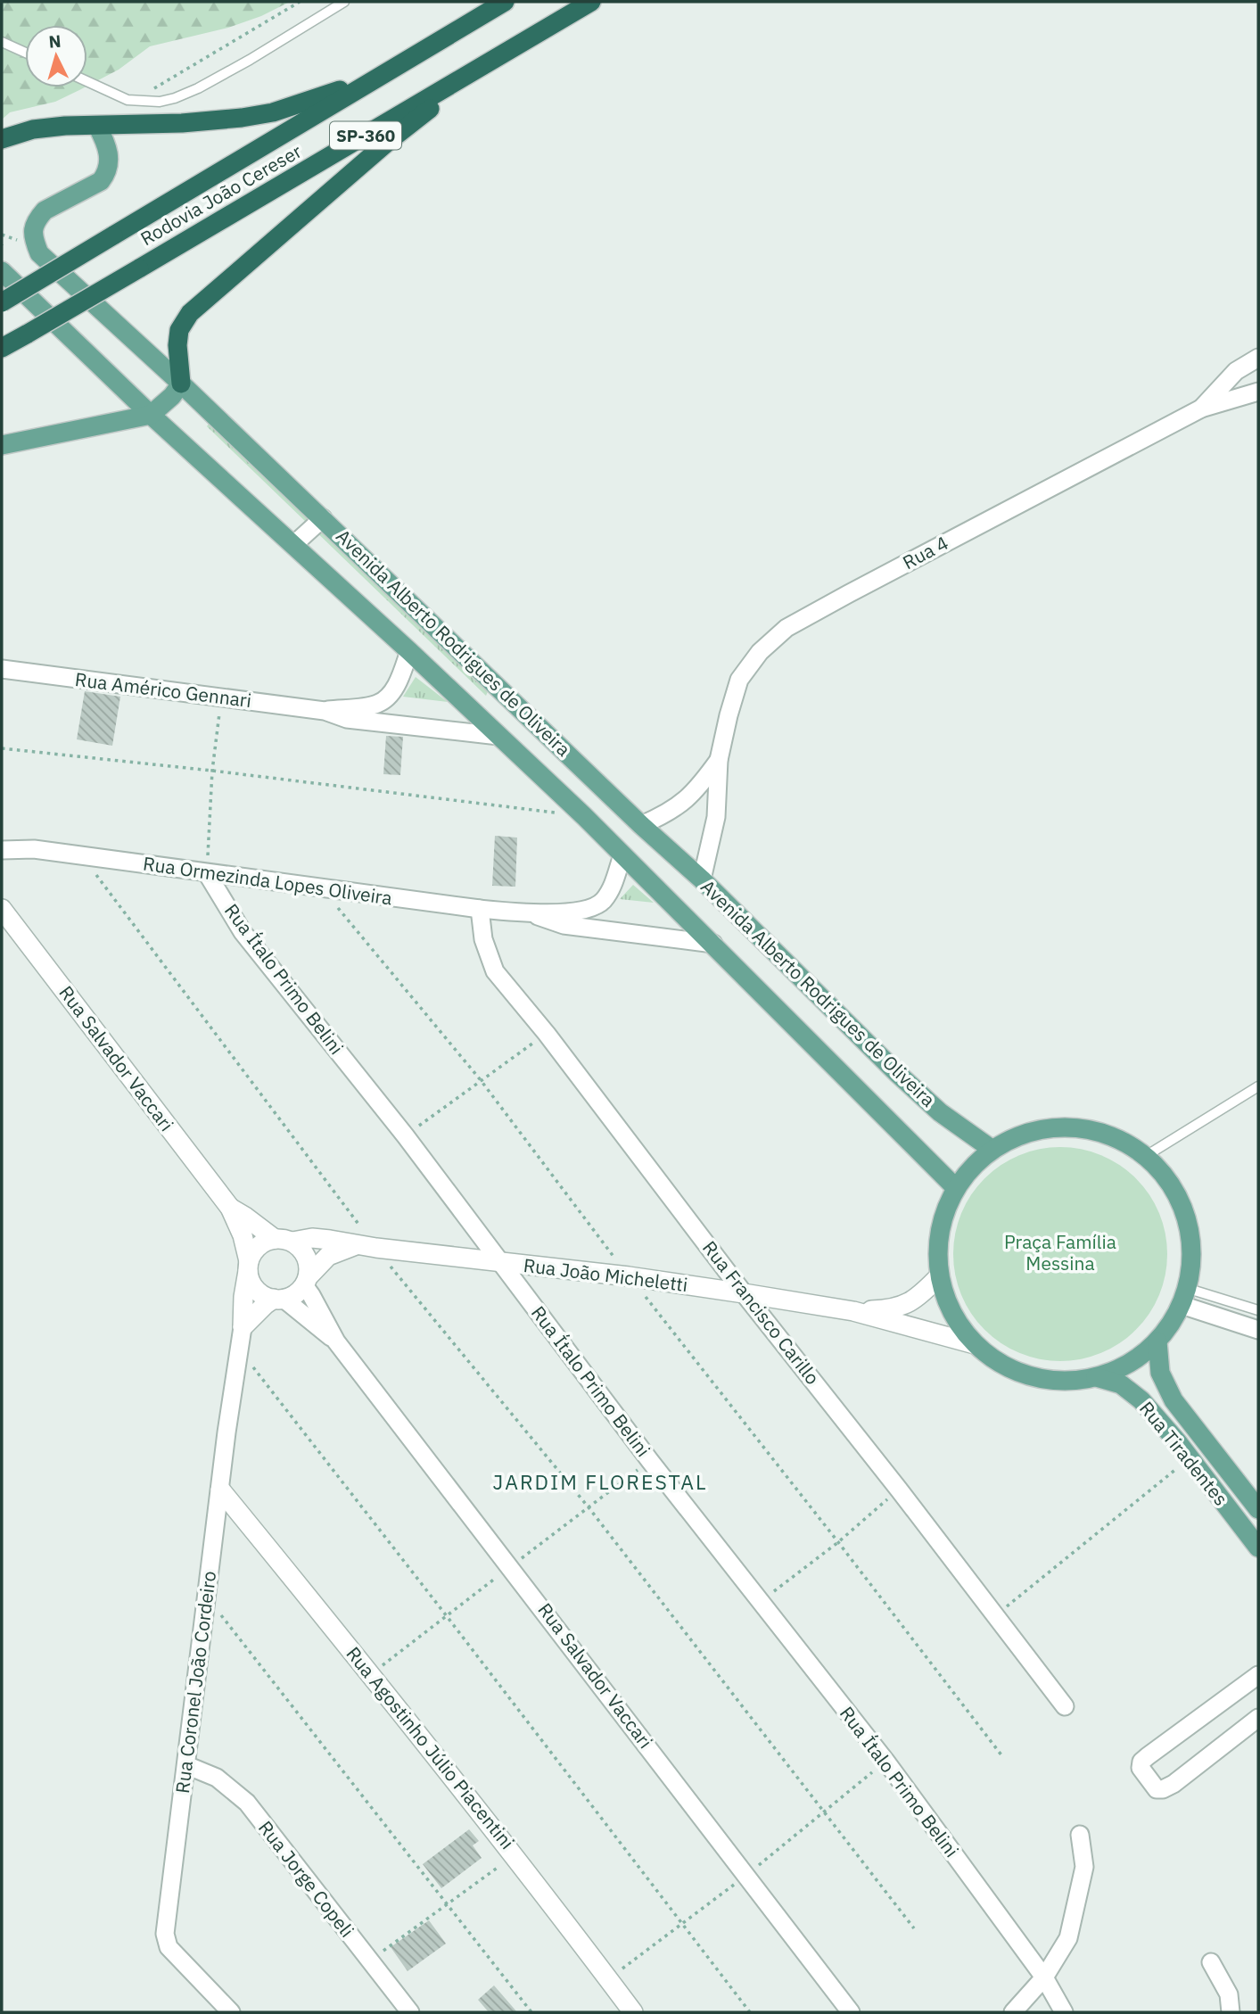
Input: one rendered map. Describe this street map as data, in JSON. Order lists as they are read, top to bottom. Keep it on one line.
{"streets":{"highway":["SP-360","Rodovia João Cereser"],"main road":["Avenida Alberto Rodrigues de Oliveira","Rua Tiradentes"],"street":["Rua 4","Rua Américo Gennari","Rua Ormezinda Lopes Oliveira","Rua Ítalo Primo Belini","Rua Salvador Vaccari","Rua João Micheletti","Rua Francisco Carillo","Rua Coronel João Cordeiro","Rua Agostinho Júlio Piacentini","Rua Jorge Copeli"]},"crossings":[["Rua 4","Avenida Alberto Rodrigues de Oliveira"],["Avenida Alberto Rodrigues de Oliveira","Rua Américo Gennari"],["Avenida Alberto Rodrigues de Oliveira","Rua Ormezinda Lopes Oliveira"],["Rua Ormezinda Lopes Oliveira","Rua Ítalo Primo Belini"],["Rua Ormezinda Lopes Oliveira","Rua Francisco Carillo"],["Rua Ítalo Primo Belini","Rua João Micheletti"],["Rua Salvador Vaccari","Rua João Micheletti"],["Rua Salvador Vaccari","Rua Coronel João Cordeiro"],["Rua João Micheletti","Rua Francisco Carillo"],["Rua João Micheletti","Rua Coronel João Cordeiro"],["Rua Coronel João Cordeiro","Rua Agostinho Júlio Piacentini"],["Rua Coronel João Cordeiro","Rua Jorge Copeli"]],"districts":["JARDIM FLORESTAL"],"parks":["Praça Família Messina"],"north":"top"}
